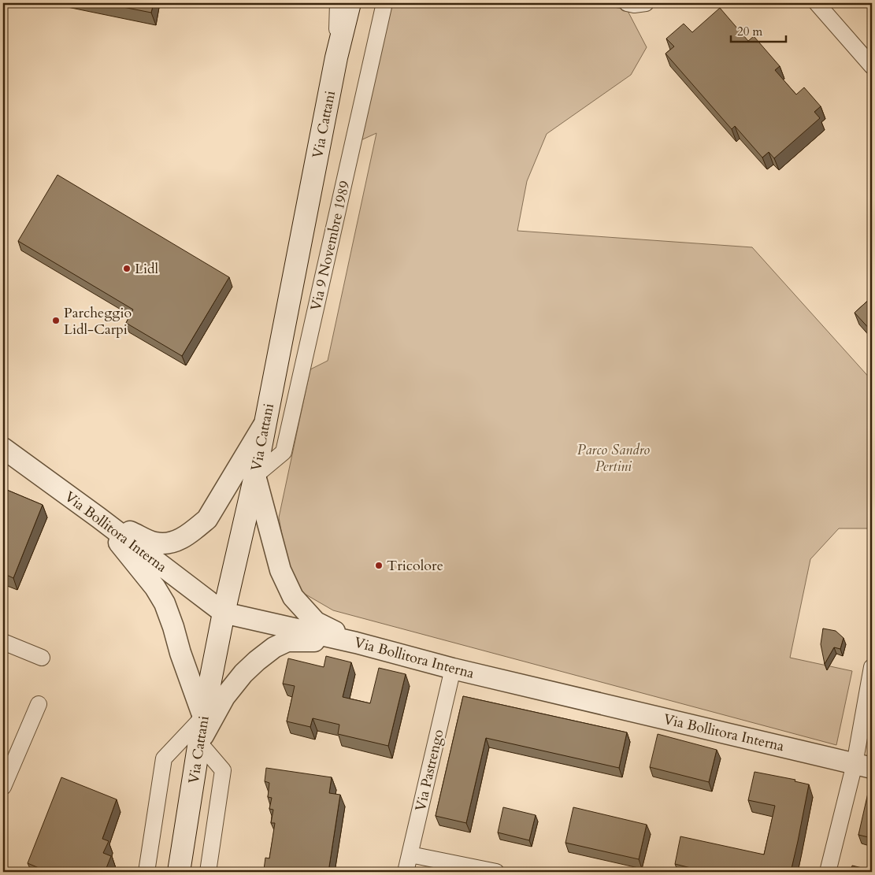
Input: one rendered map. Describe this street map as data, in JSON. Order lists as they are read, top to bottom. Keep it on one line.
{"streets":{"main road":["Via Cattani"],"street":["Via 9 Novembre 1989","Via Bollitora Interna","Via Pastrengo"]},"crossings":[["Via Cattani","Via 9 Novembre 1989"],["Via Cattani","Via Bollitora Interna"],["Via Bollitora Interna","Via Pastrengo"]],"parks":["Parco Sandro Pertini"],"places":["Lidl","Parcheggio Lidl-Carpi","Tricolore"],"scale_bar":"20 m"}
